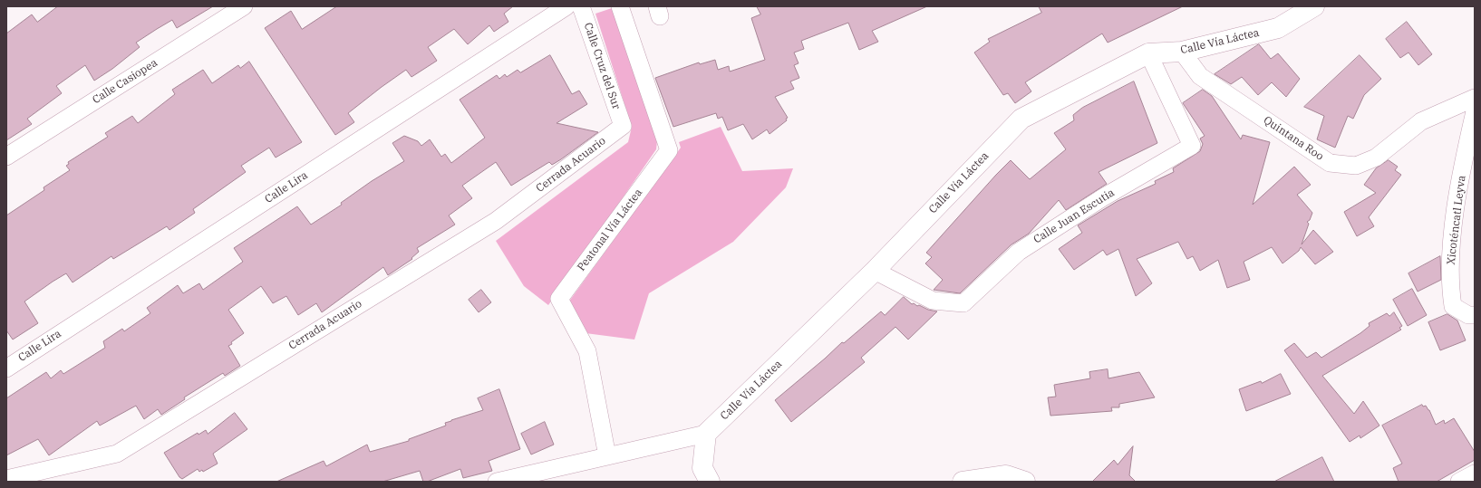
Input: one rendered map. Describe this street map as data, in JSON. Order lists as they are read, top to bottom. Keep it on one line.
{"streets":{"street":["Calle Vía Láctea","Calle Cruz del Sur","Calle Casiopea","Quintana Roo","Cerrada Acuario","Calle Lira","Calle Juan Escutia","Xicoténcatl Leyva","Peatonal Vía Láctea"]},"crossings":[["Calle Vía Láctea","Quintana Roo"],["Calle Vía Láctea","Calle Juan Escutia"],["Calle Cruz del Sur","Cerrada Acuario"]]}
